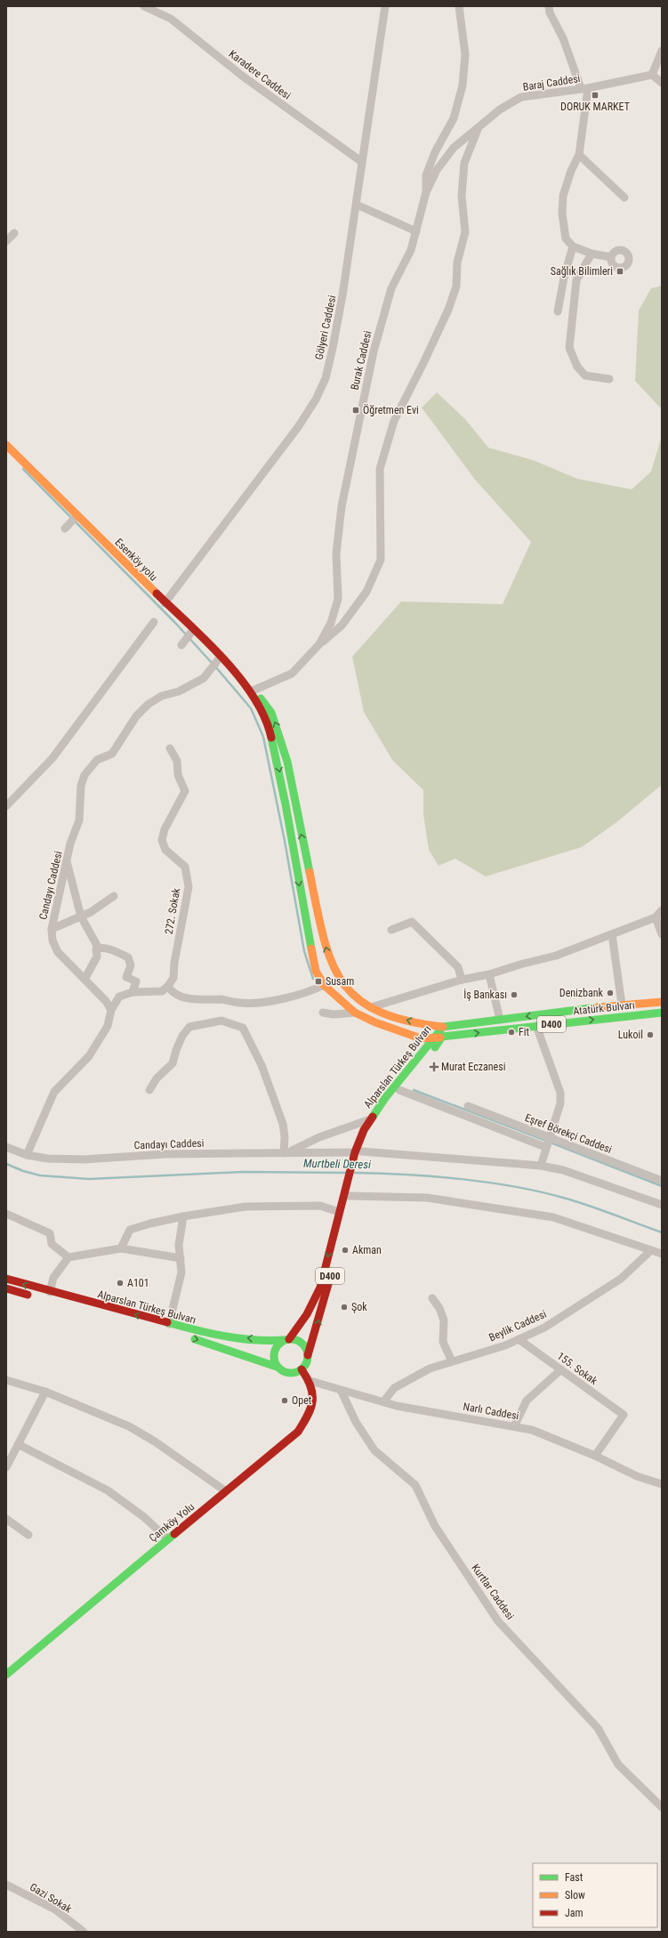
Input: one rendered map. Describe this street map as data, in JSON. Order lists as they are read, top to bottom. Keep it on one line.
{"streets":{"main road":["Esenköy yolu","Atatürk Bulvarı","D400","Alparslan Türkeş Bulvarı","Çamköy Yolu"],"street":["Karadere Caddesi","Baraj Caddesi","Gölyeri Caddesi","Burak Caddesi","Candayı Caddesi","272. Sokak","Eşref Börekçi Caddesi","Beylik Caddesi","155. Sokak","Narlı Caddesi","Kurtlar Caddesi","Gazi Sokak"]},"crossings":[["Karadere Caddesi","Gölyeri Caddesi"],["Baraj Caddesi","Burak Caddesi"],["Gölyeri Caddesi","Esenköy yolu"],["Burak Caddesi","Esenköy yolu"],["Burak Caddesi","Atatürk Bulvarı"],["Esenköy yolu","Candayı Caddesi"],["Esenköy yolu","Atatürk Bulvarı"],["Candayı Caddesi","Alparslan Türkeş Bulvarı"],["Atatürk Bulvarı","Alparslan Türkeş Bulvarı"],["D400","Alparslan Türkeş Bulvarı"],["D400","Çamköy Yolu"],["Alparslan Türkeş Bulvarı","Eşref Börekçi Caddesi"],["Alparslan Türkeş Bulvarı","Çamköy Yolu"],["Beylik Caddesi","155. Sokak"],["Beylik Caddesi","Narlı Caddesi"],["155. Sokak","Narlı Caddesi"],["Narlı Caddesi","Çamköy Yolu"],["Narlı Caddesi","Kurtlar Caddesi"]],"water":["Murtbeli Deresi"],"places":{"transit":["DORUK MARKET","Sağlık Bilimleri","Öğretmen Evi","Susam"],"other":["Denizbank","İş Bankası","Fit","Lukoil","Akman","A101","Şok","Opet"],"health":["Murat Eczanesi"]},"legend":["Fast","Slow","Jam"]}
